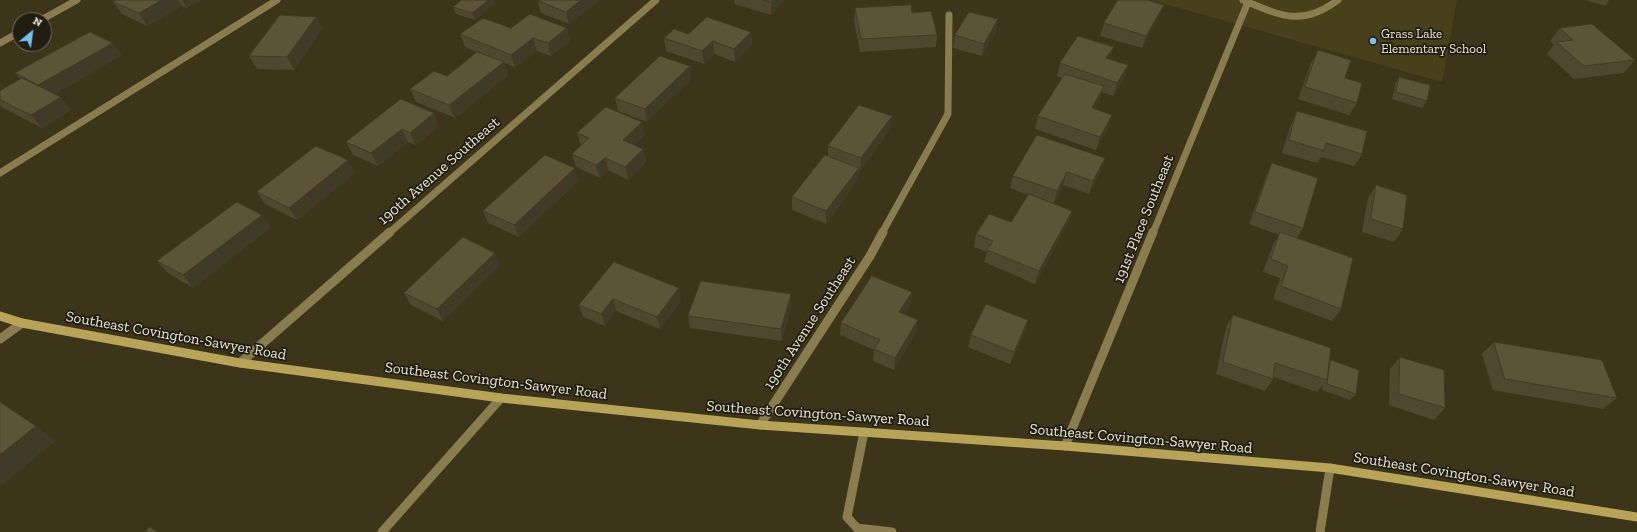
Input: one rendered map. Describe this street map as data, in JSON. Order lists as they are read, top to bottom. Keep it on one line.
{"streets":{"street":["190th Avenue Southeast","191st Place Southeast","Southeast Covington-Sawyer Road"]},"crossings":[["190th Avenue Southeast","Southeast Covington-Sawyer Road"],["191st Place Southeast","Southeast Covington-Sawyer Road"]],"places":["Grass Lake Elementary School"],"north":"top right"}
